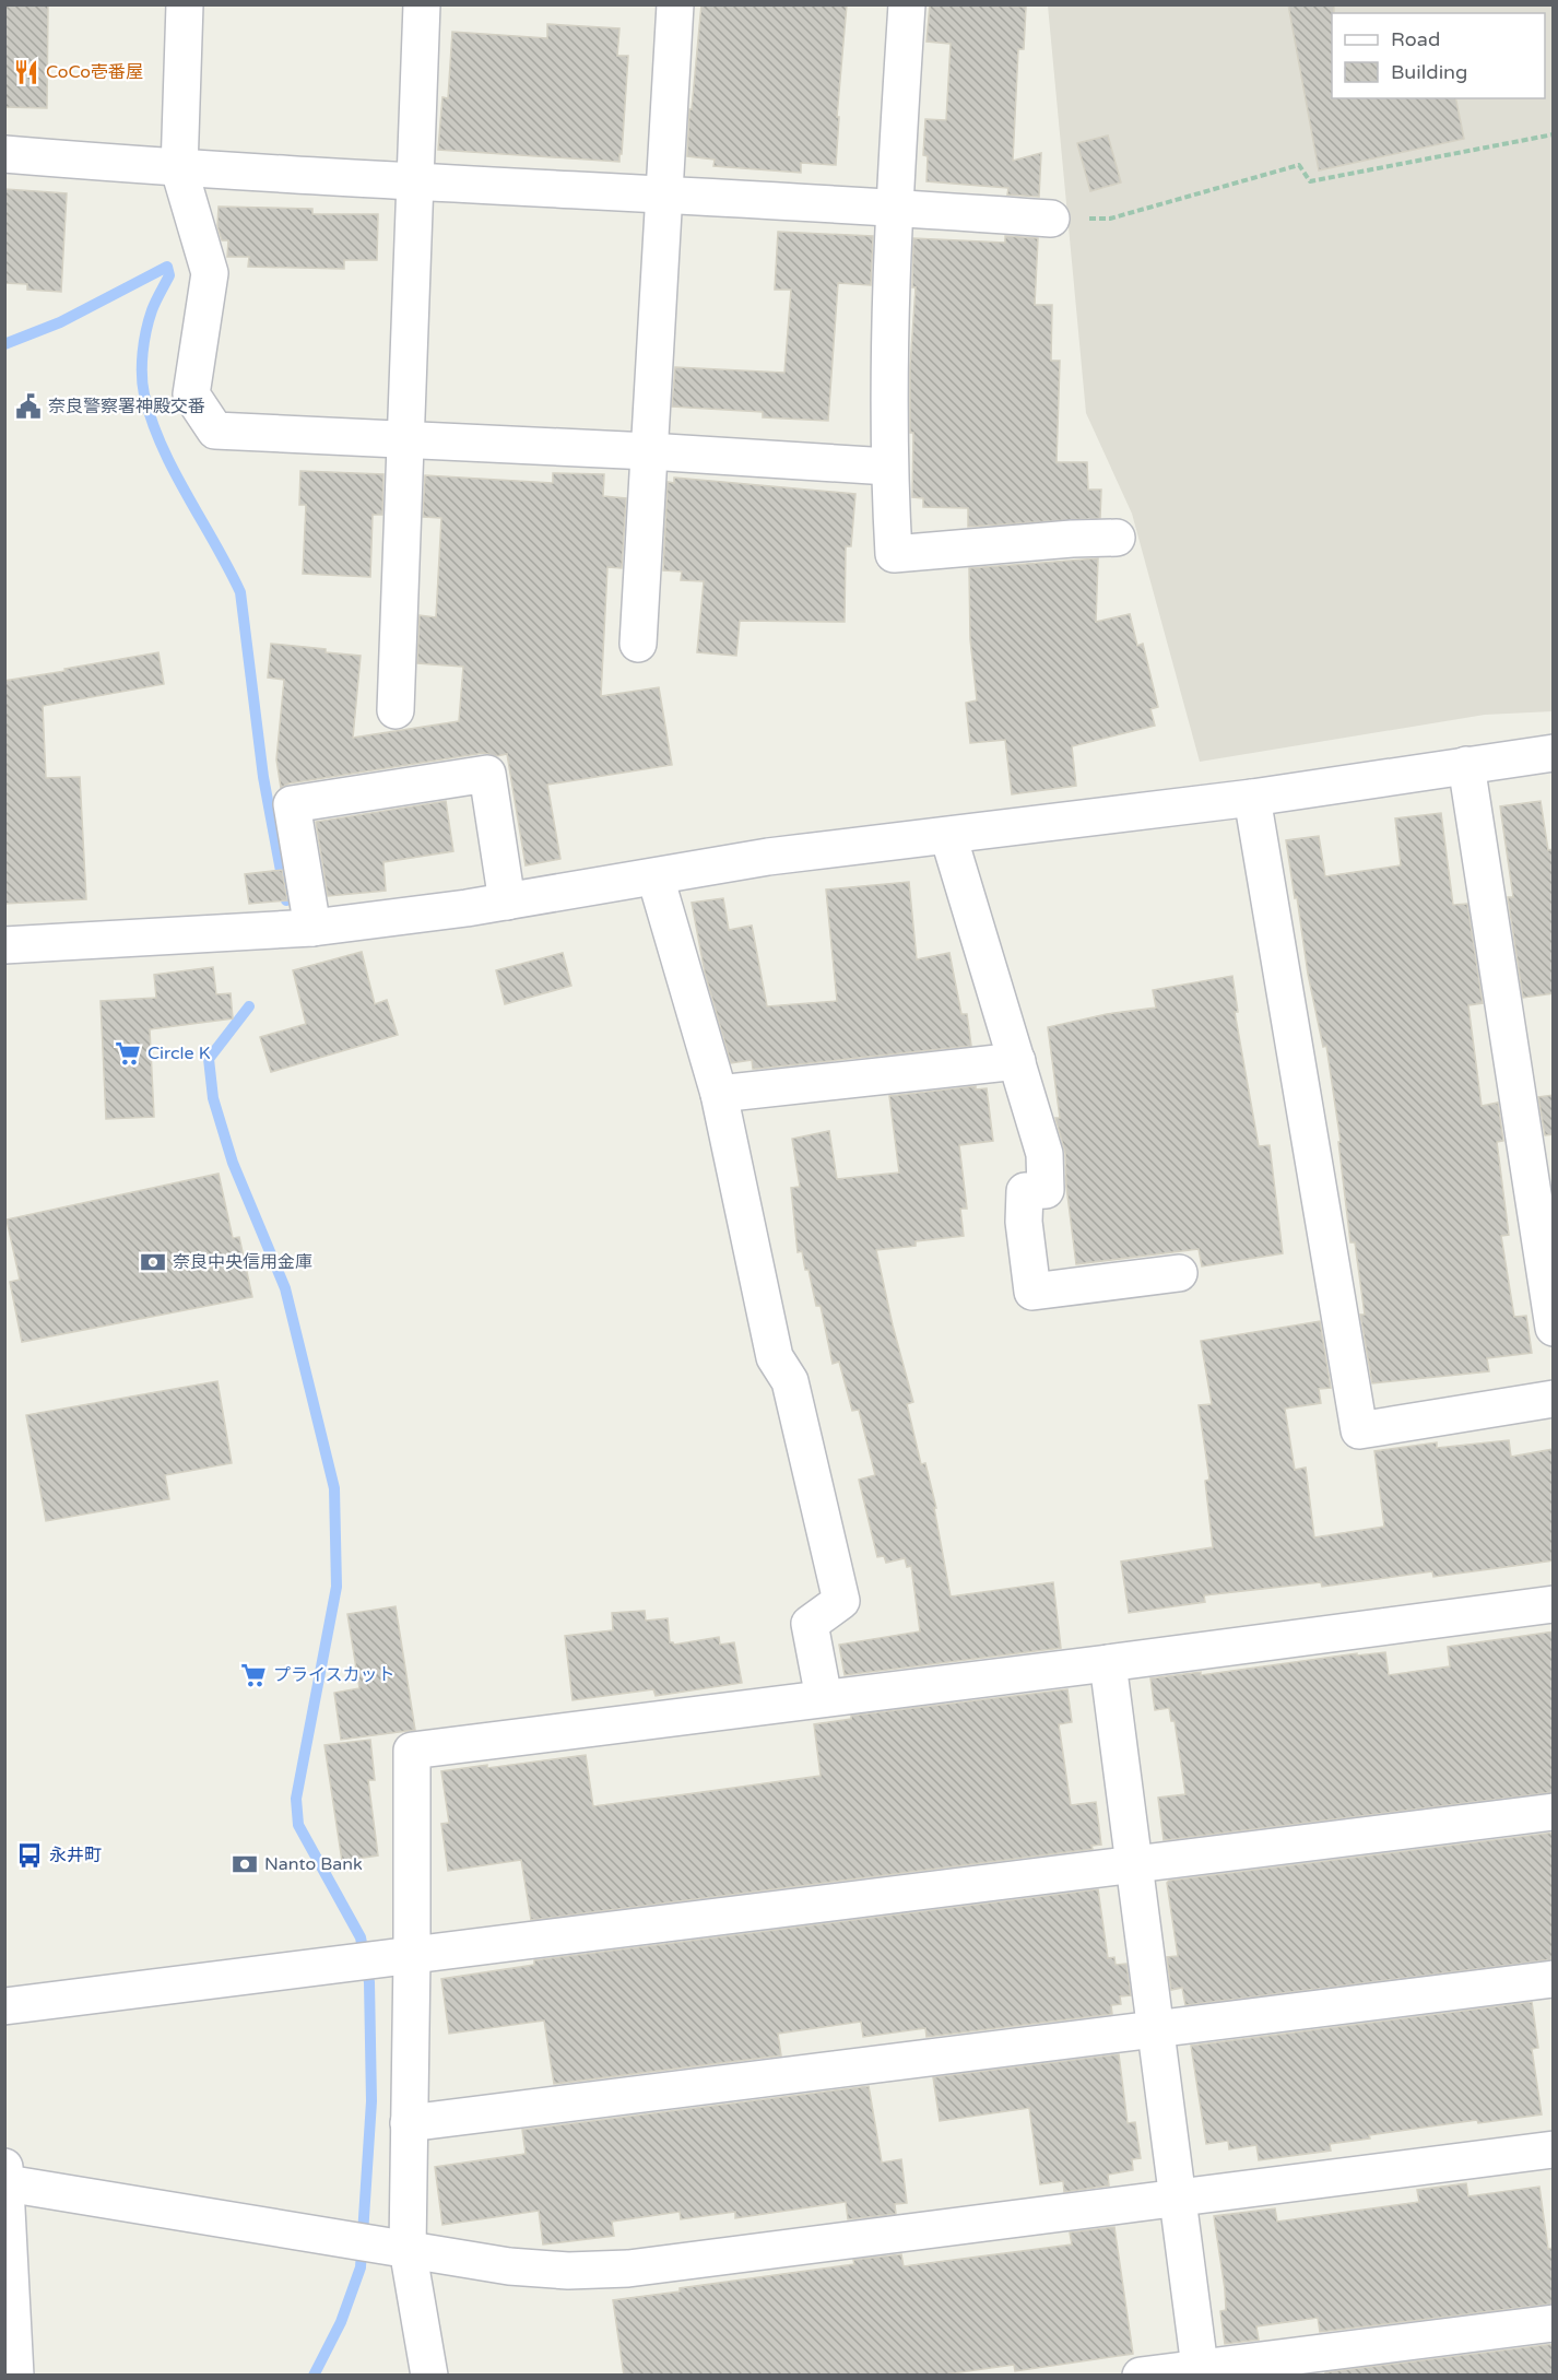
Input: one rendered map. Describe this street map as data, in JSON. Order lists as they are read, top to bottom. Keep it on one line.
{"places":{"restaurant":["CoCo壱番屋"],"public building":["奈良警察署神殿交番"],"supermarket":["Circle K","プライスカット"],"bank":["奈良中央信用金庫","Nanto Bank"],"bus stop":["永井町"]},"legend":["Road","Building"]}
